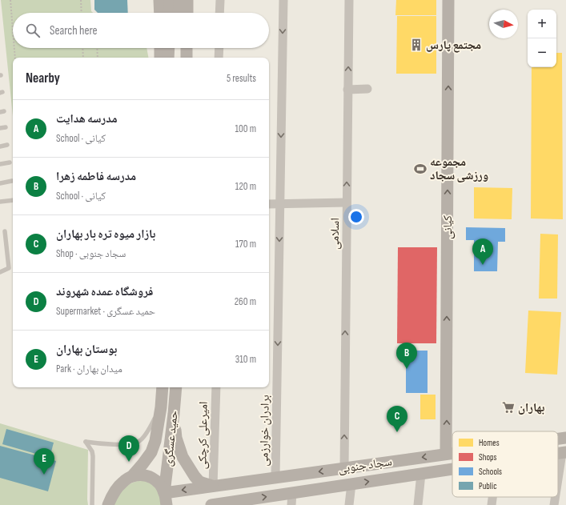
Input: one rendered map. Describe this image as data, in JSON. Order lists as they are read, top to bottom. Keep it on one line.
{"streets":{"main road":["کیانی","حمید عسگری","سجاد جنوبی"],"street":["اسلامی","برادران خوارزمی","امیرعلی کرچکی"]},"crossings":[["کیانی","سجاد جنوبی"],["اسلامی","سجاد جنوبی"],["برادران خوارزمی","سجاد جنوبی"],["امیرعلی کرچکی","سجاد جنوبی"],["حمید عسگری","سجاد جنوبی"]],"one_way":["کیانی","اسلامی","برادران خوارزمی"],"places":{"building":["مجتمع پارس"],"sports":["مجموعه ورزشی سجاد"],"supermarket":["بهاران"]},"legend":["Homes","Shops","Schools","Public"],"north":"right","page":{"map_buttons":["+","−"],"search":"Search here","heading":["Nearby","5 results"],"list":[{"mark":"A","name":"مدرسه هدایت","note":"School · کیانی","value":"100 m"},{"mark":"B","name":"مدرسه فاطمه زهرا","note":"School · کیانی","value":"120 m"},{"mark":"C","name":"بازار میوه تره بار بهاران","note":"Shop · سجاد جنوبی","value":"170 m"},{"mark":"D","name":"فروشگاه عمده شهروند","note":"Supermarket · حمید عسگری","value":"260 m"},{"mark":"E","name":"بوستان بهاران","note":"Park · میدان بهاران","value":"310 m"}],"pins":["A","B","C","D","E"]}}
